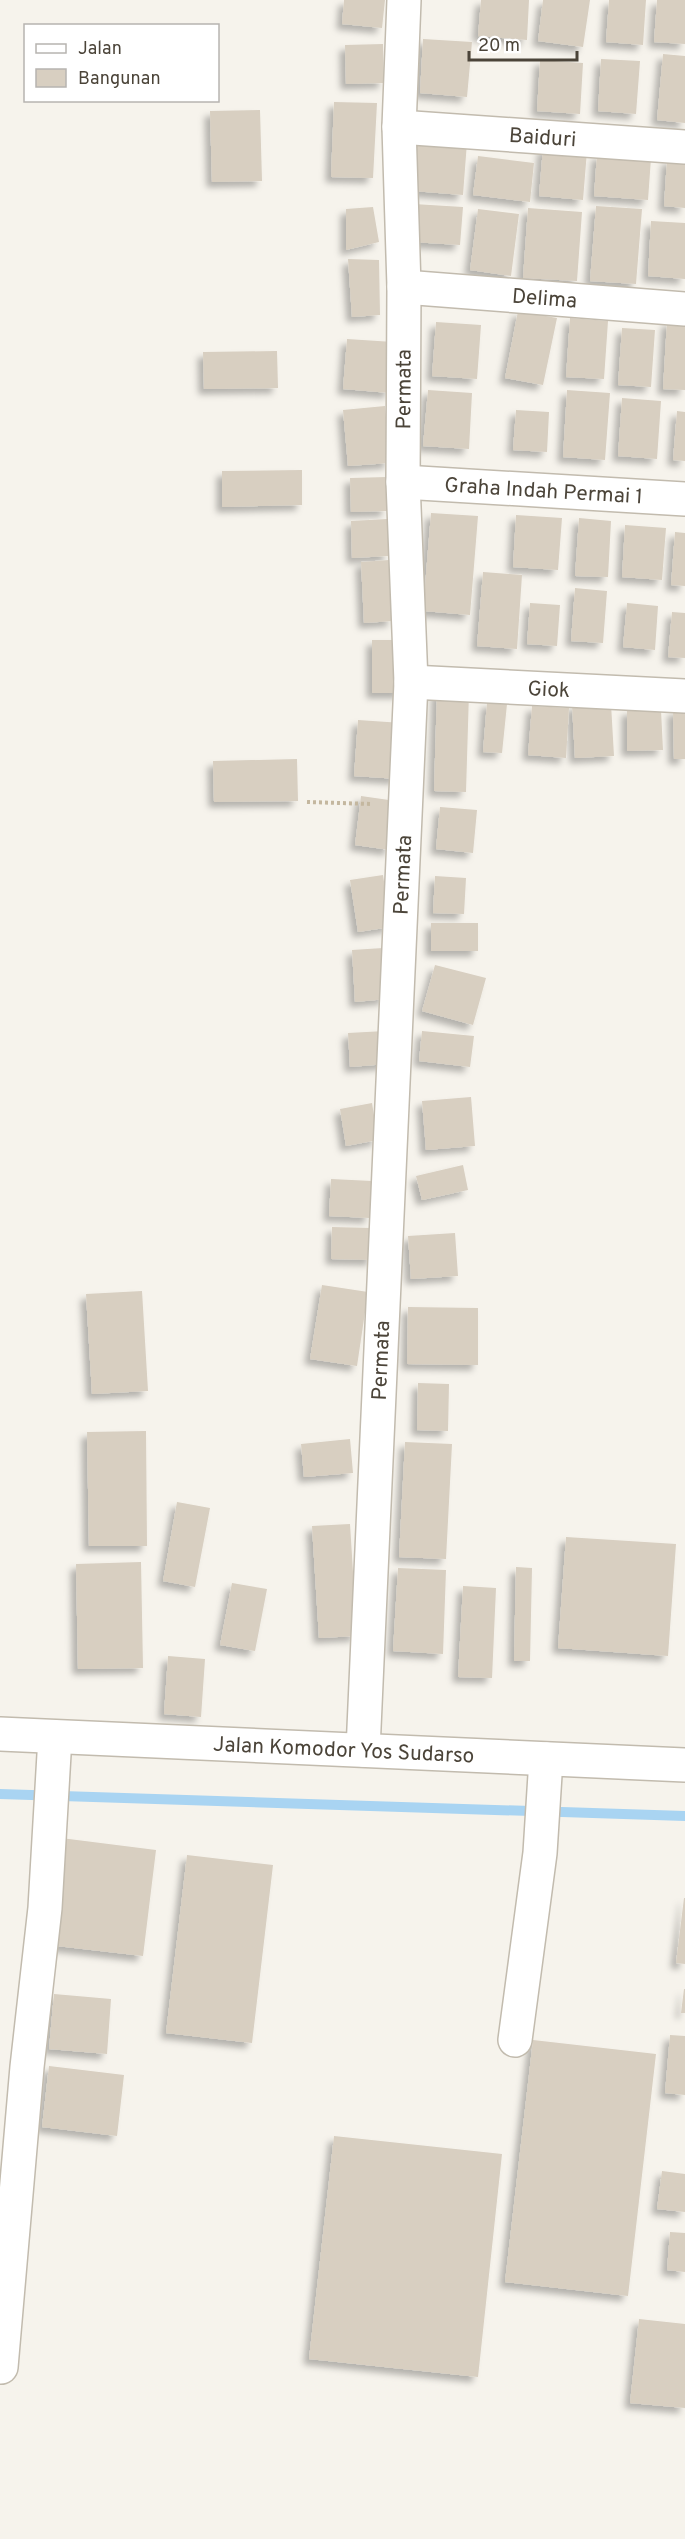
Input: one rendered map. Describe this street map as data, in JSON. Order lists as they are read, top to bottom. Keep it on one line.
{"streets":{"street":["Baiduri","Delima","Permata","Graha Indah Permai 1","Giok","Jalan Komodor Yos Sudarso"]},"crossings":[["Baiduri","Permata"],["Delima","Permata"],["Permata","Graha Indah Permai 1"],["Permata","Giok"],["Permata","Jalan Komodor Yos Sudarso"]],"legend":["Jalan","Bangunan"],"scale_bar":"20 m"}
